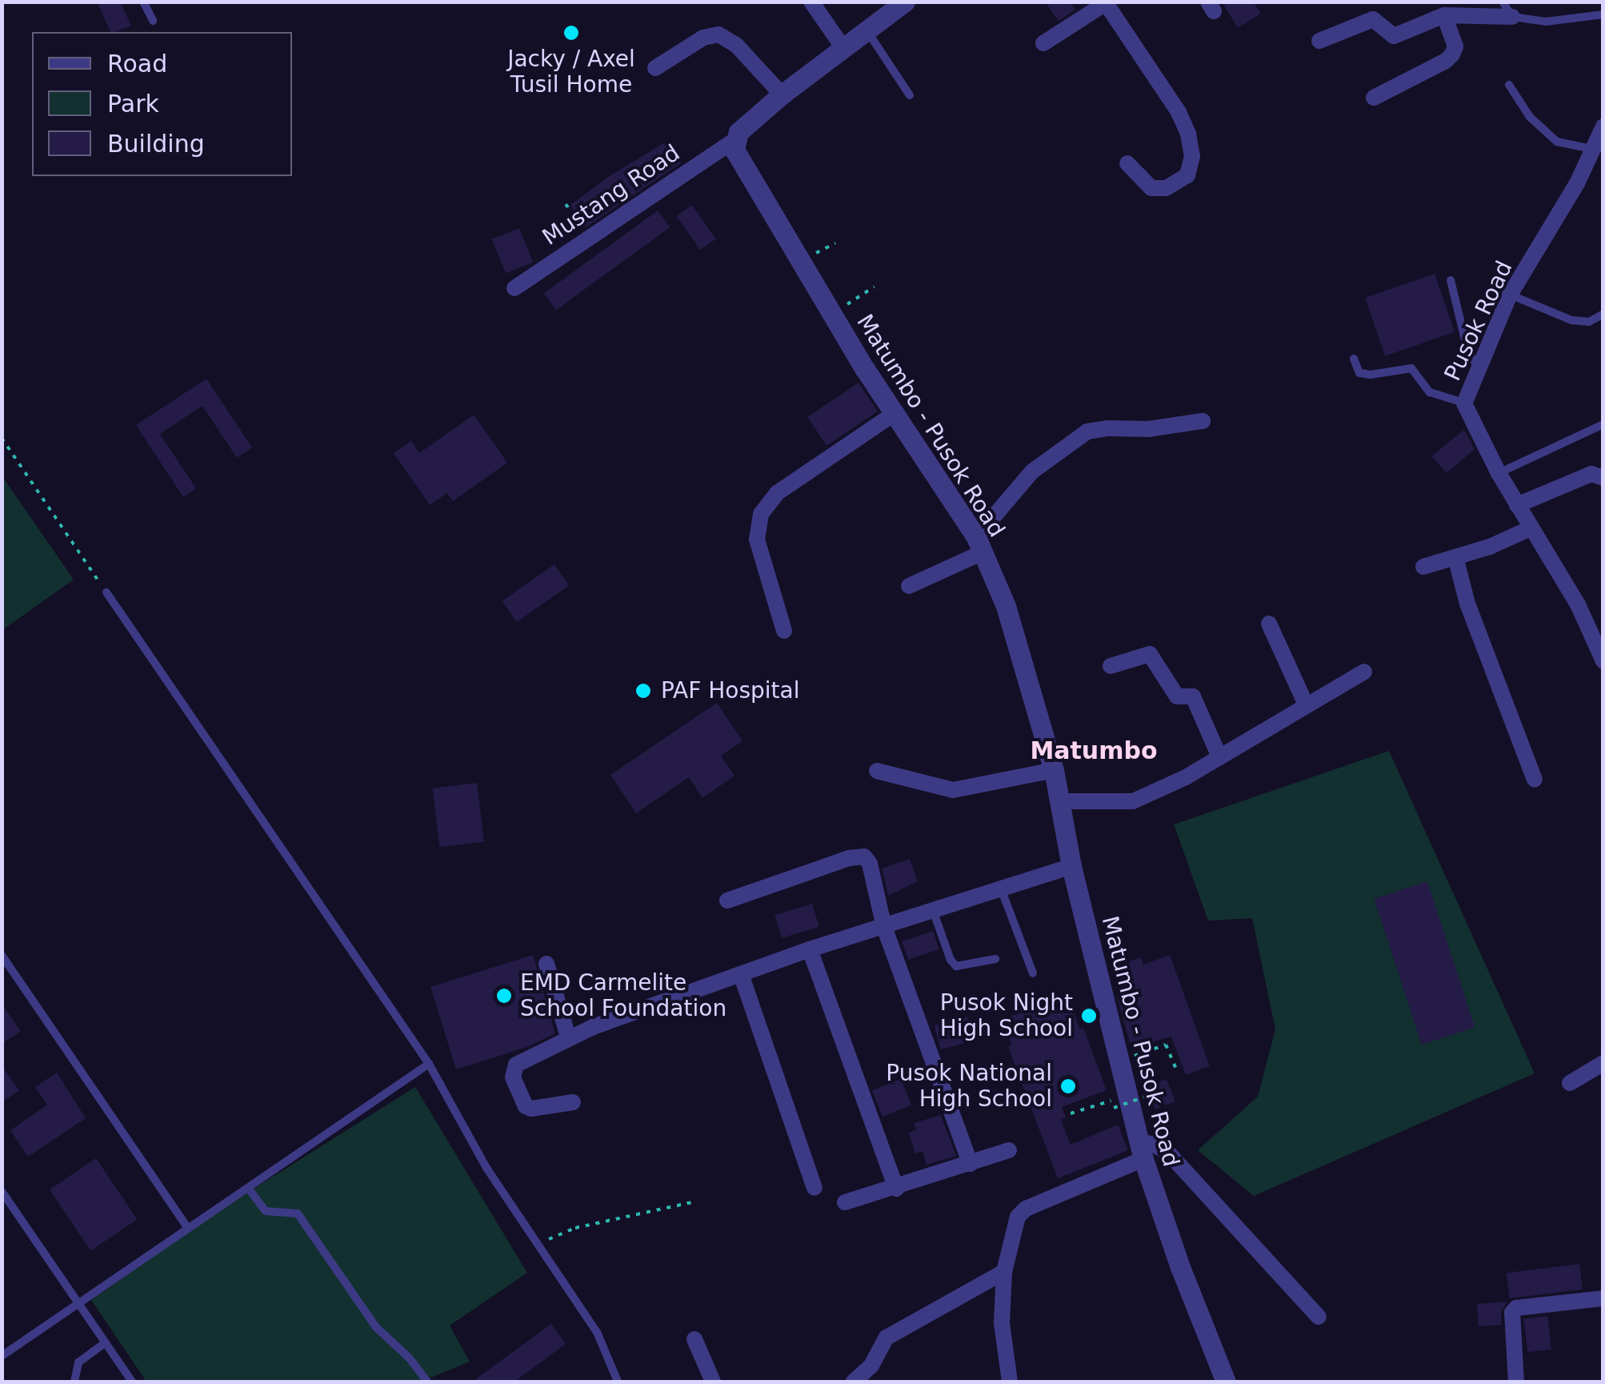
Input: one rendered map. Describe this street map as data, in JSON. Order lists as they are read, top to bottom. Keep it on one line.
{"streets":{"street":["Mustang Road","Pusok Road","Matumbo - Pusok Road"]},"crossings":[["Mustang Road","Matumbo - Pusok Road"]],"districts":["Matumbo"],"places":["Jacky / Axel Tusil Home","PAF Hospital","EMD Carmelite School Foundation","Pusok Night High School","Pusok National High School"],"legend":["Road","Park","Building"]}
